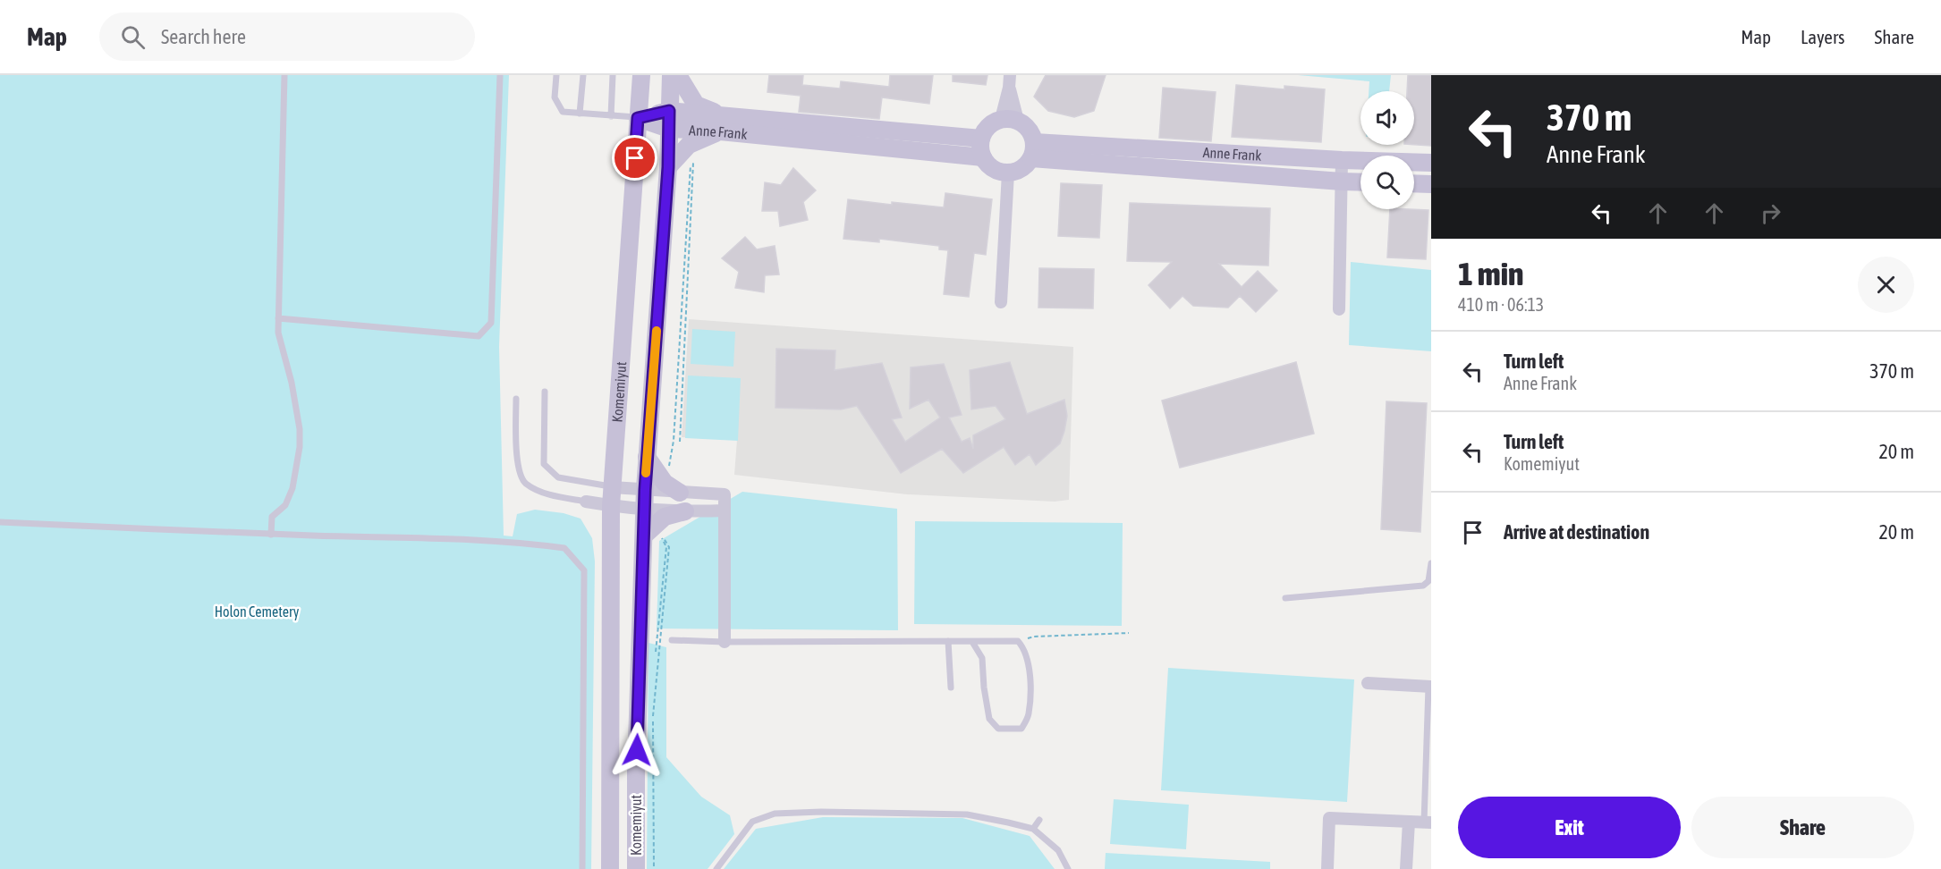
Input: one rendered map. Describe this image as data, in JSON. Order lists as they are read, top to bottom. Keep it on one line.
{"streets":{"main road":["Anne Frank","Komemiyut"]},"crossings":[["Anne Frank","Komemiyut"]],"parks":["Holon Cemetery"],"page":{"header":"Map","search":"Search here","nav":["Map","Layers","Share"],"turn":["370 m","Anne Frank"],"heading":["1 min","410 m · 06:13"],"list":[{"name":"Turn left","note":"Anne Frank","value":"370 m"},{"name":"Turn left","note":"Komemiyut","value":"20 m"},{"name":"Arrive at destination","value":"20 m"}],"buttons":["Exit","Share"]}}
